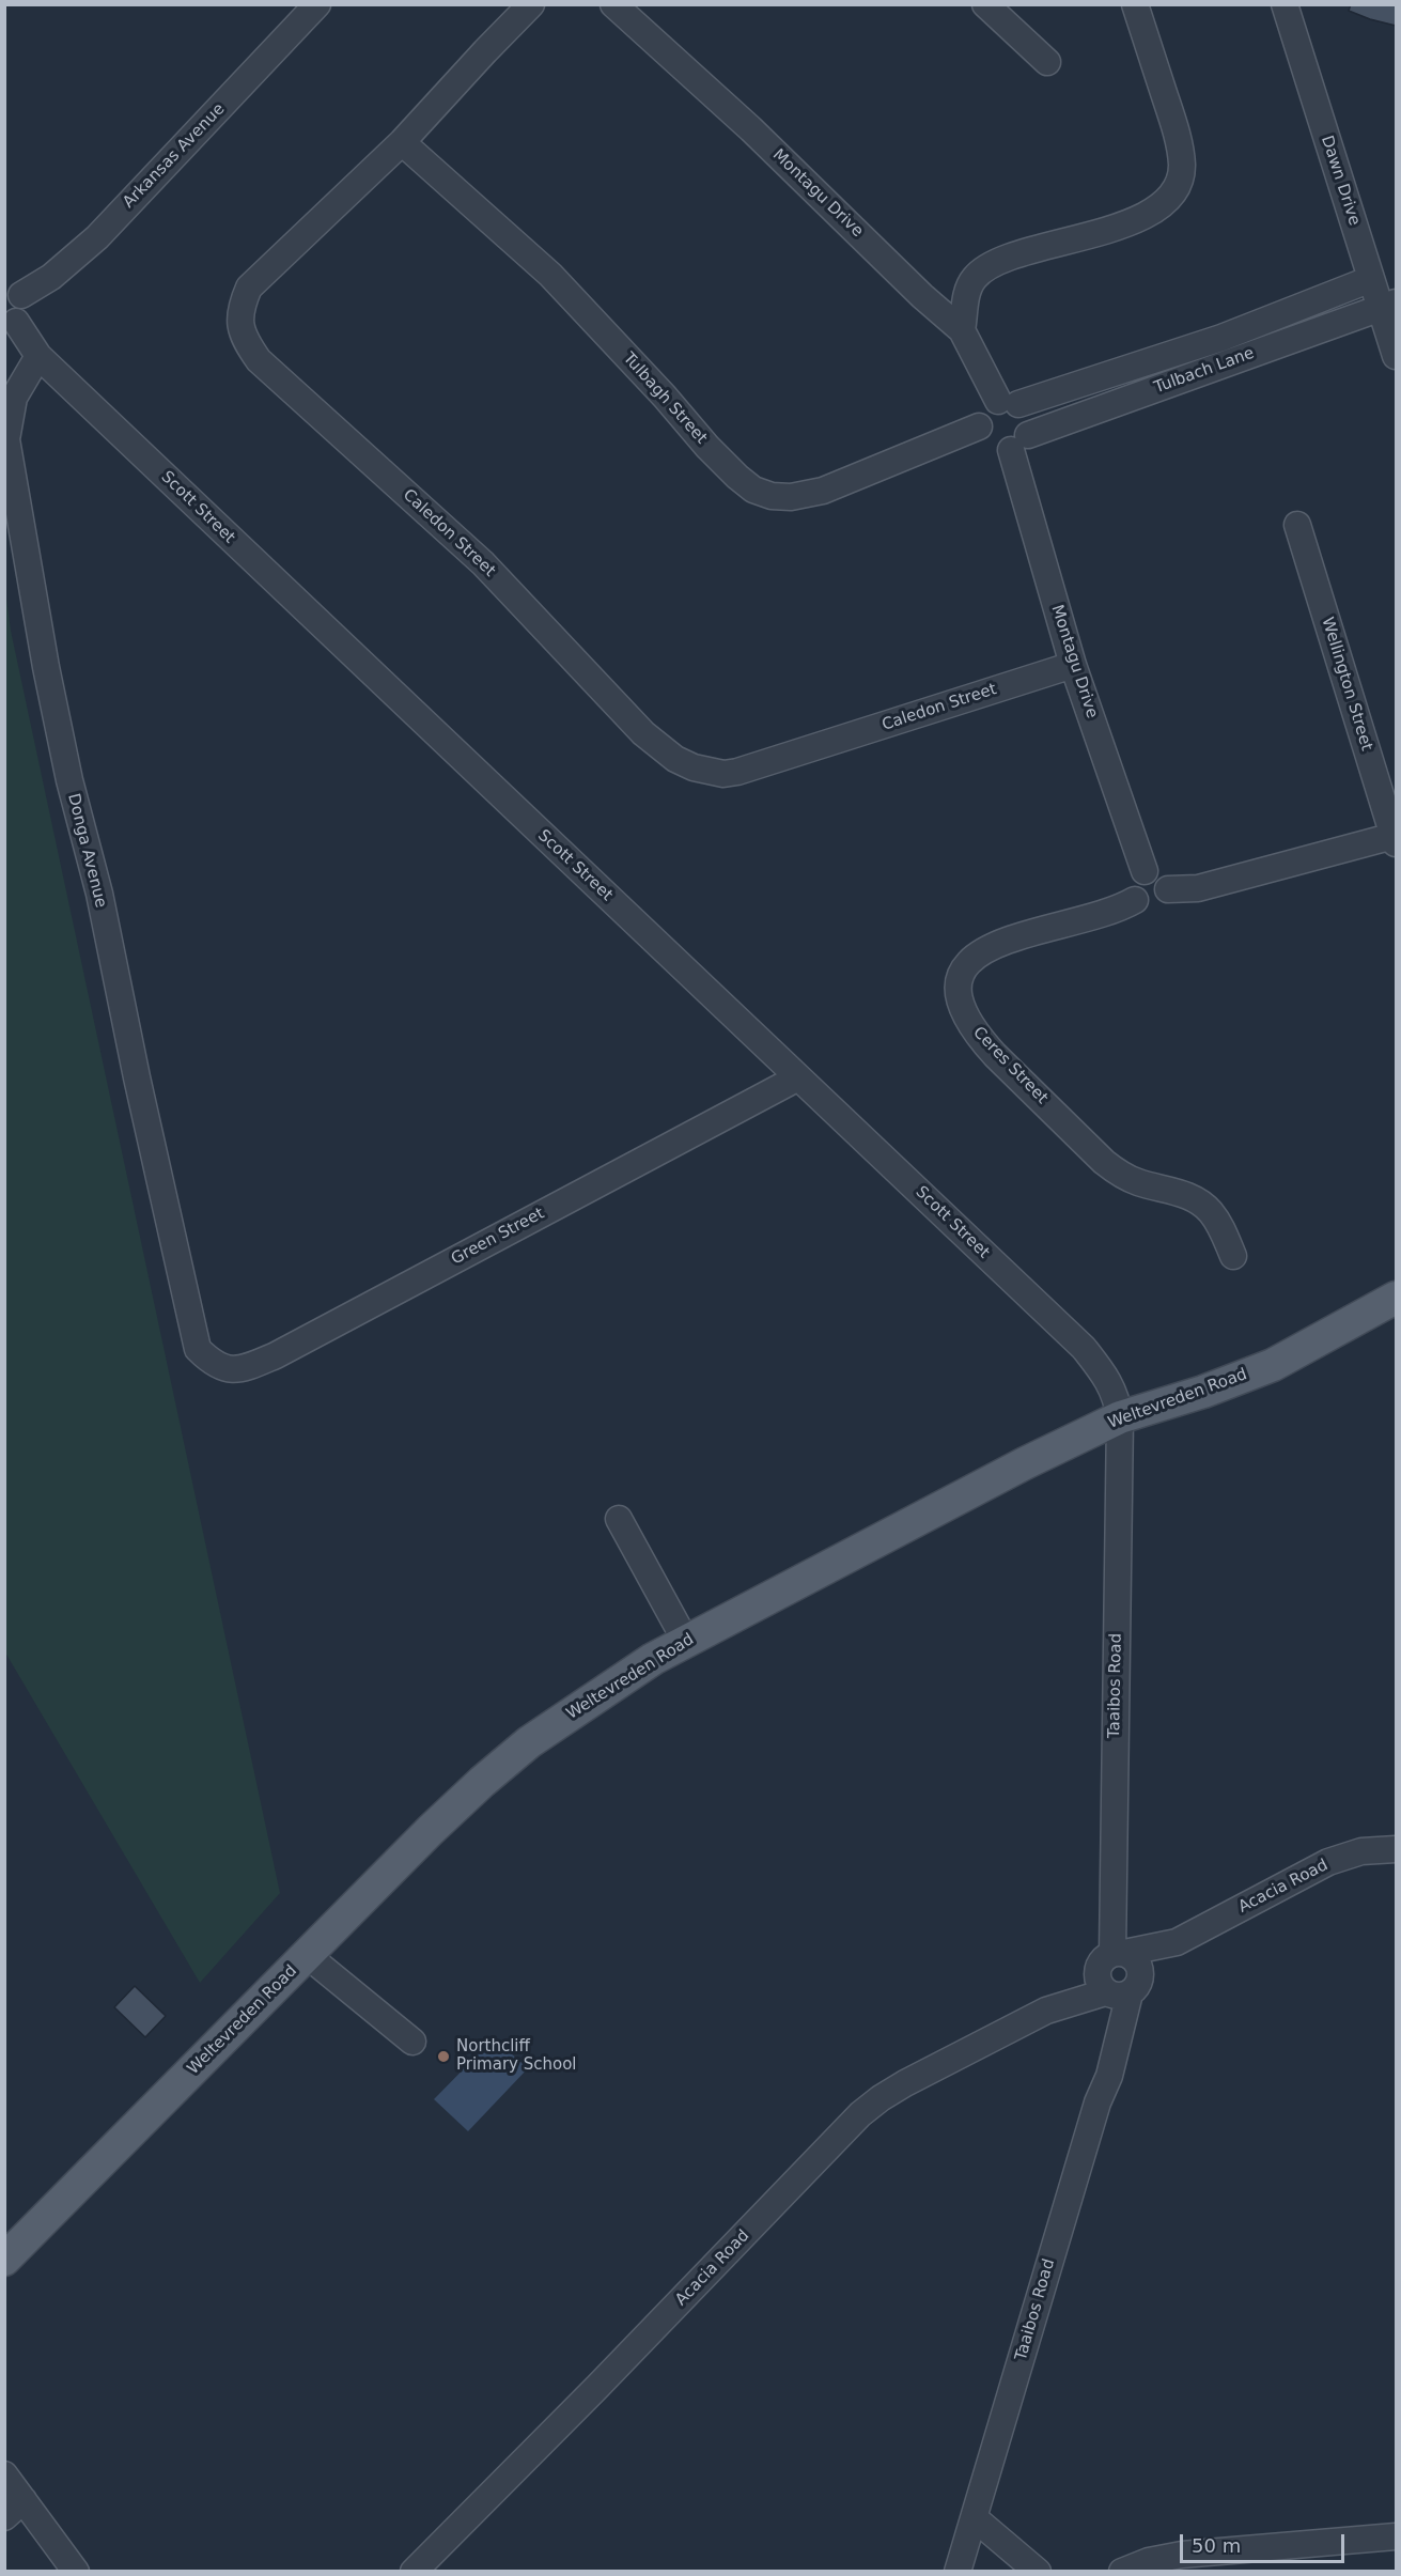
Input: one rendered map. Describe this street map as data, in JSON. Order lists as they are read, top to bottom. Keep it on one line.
{"streets":{"main road":["Weltevreden Road"],"street":["Arkansas Avenue","Dawn Drive","Montagu Drive","Tulbach Lane","Tulbagh Street","Scott Street","Caledon Street","Wellington Street","Donga Avenue","Ceres Street","Green Street","Taaibos Road","Acacia Road"]},"crossings":[["Dawn Drive","Tulbach Lane"],["Montagu Drive","Tulbach Lane"],["Montagu Drive","Tulbagh Street"],["Montagu Drive","Caledon Street"],["Montagu Drive","Ceres Street"],["Tulbach Lane","Tulbagh Street"],["Tulbagh Street","Caledon Street"],["Scott Street","Donga Avenue"],["Scott Street","Green Street"],["Scott Street","Weltevreden Road"],["Scott Street","Taaibos Road"],["Donga Avenue","Green Street"],["Weltevreden Road","Taaibos Road"],["Taaibos Road","Acacia Road"]],"places":["Northcliff Primary School"],"scale_bar":"50 m"}
